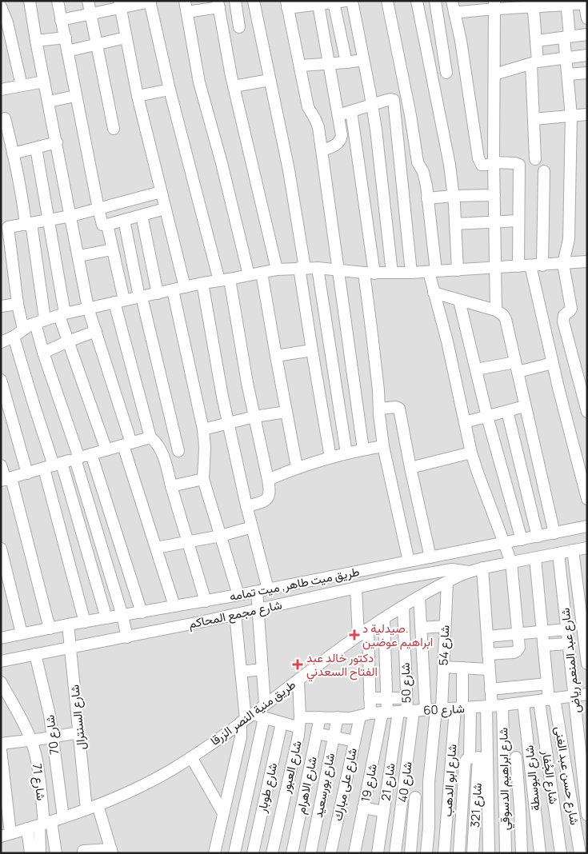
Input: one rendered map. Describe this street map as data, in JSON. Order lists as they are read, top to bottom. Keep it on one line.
{"streets":{"street":["طريق ميت طاهر, ميت تمامه","شارع مجمع المحاكم","شارع 54","شارع عبد المنعم رياض","شارع 50","شارع 60","طريق منية النصر الزرقا","شارع السنترال","شارع 70","شارع العبور","شارع حسن عبد الغنى","شارع الجُفار","شارع البوسطة","شارع ابراهيم الدسوقي","شارع ابو الدهب","شارع 71","شارع 21","شارع 40","شارع 19","شارع على مبارك","شارع الاهرام","شارع بورسعيد","شارع طوبار","شارع 321"]},"crossings":[["طريق ميت طاهر, ميت تمامه","شارع السنترال"],["شارع مجمع المحاكم","طريق منية النصر الزرقا"],["شارع مجمع المحاكم","شارع السنترال"],["شارع مجمع المحاكم","شارع 70"],["شارع 54","شارع 60"],["شارع 54","طريق منية النصر الزرقا"],["شارع عبد المنعم رياض","شارع 60"],["شارع عبد المنعم رياض","طريق منية النصر الزرقا"],["شارع 50","شارع 60"],["شارع 50","طريق منية النصر الزرقا"],["شارع 50","شارع 21"],["شارع 50","شارع 40"],["شارع 50","شارع 19"],["شارع 60","طريق منية النصر الزرقا"],["شارع 60","شارع العبور"],["شارع 60","شارع حسن عبد الغنى"],["شارع 60","شارع الجُفار"],["شارع 60","شارع البوسطة"],["شارع 60","شارع ابراهيم الدسوقي"],["شارع 60","شارع ابو الدهب"],["شارع 60","شارع 21"],["شارع 60","شارع 40"],["شارع 60","شارع 19"],["شارع 60","شارع على مبارك"],["شارع 60","شارع الاهرام"],["شارع 60","شارع بورسعيد"],["شارع 60","شارع طوبار"],["طريق منية النصر الزرقا","شارع السنترال"],["طريق منية النصر الزرقا","شارع 70"],["طريق منية النصر الزرقا","شارع العبور"],["طريق منية النصر الزرقا","شارع 71"],["طريق منية النصر الزرقا","شارع على مبارك"],["شارع حسن عبد الغنى","شارع الجُفار"],["شارع 21","شارع 40"],["شارع 21","شارع 19"],["شارع 40","شارع 19"]],"places":{"health":["صيدلية د. ابراهيم عوضين","دكتور خالد عبد الفتاح السعدني"]}}
